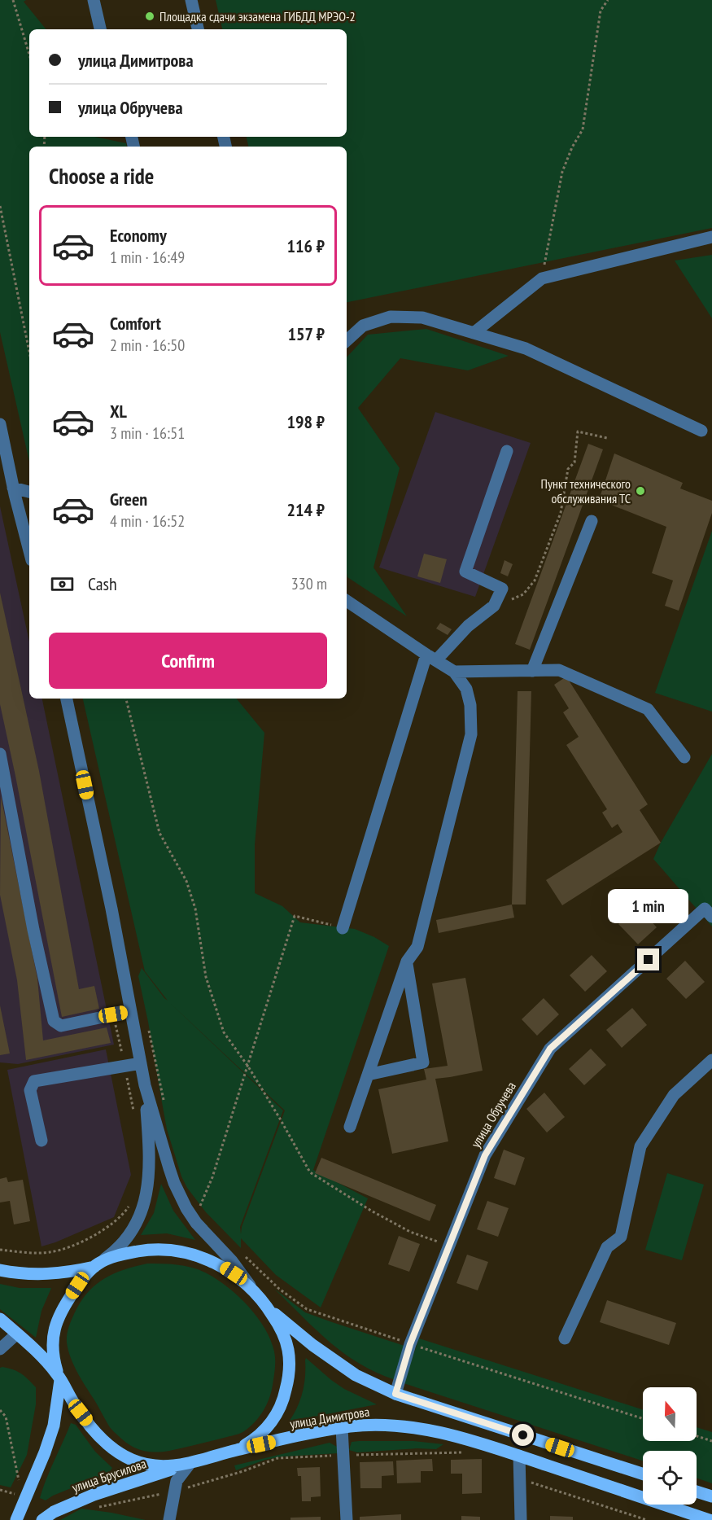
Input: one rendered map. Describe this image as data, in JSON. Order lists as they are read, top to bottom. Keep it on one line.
{"streets":{"main road":["улица Димитрова","улица Брусилова"],"street":["улица Обручева"]},"crossings":[["улица Обручева","улица Димитрова"],["улица Димитрова","улица Брусилова"]],"places":["Площадка сдачи экзамена ГИБДД МРЭО-2","Пункт технического обслуживания ТС"],"north":"top","page":{"banner":["улица Димитрова","улица Обручева"],"heading":"Choose a ride","list":[{"name":"Economy","note":"1 min · 16:49","value":"116 ₽"},{"name":"Comfort","note":"2 min · 16:50","value":"157 ₽"},{"name":"XL","note":"3 min · 16:51","value":"198 ₽"},{"name":"Green","note":"4 min · 16:52","value":"214 ₽"}],"pay":["Cash","330 m"],"buttons":"Confirm","bubble":"1 min"}}
